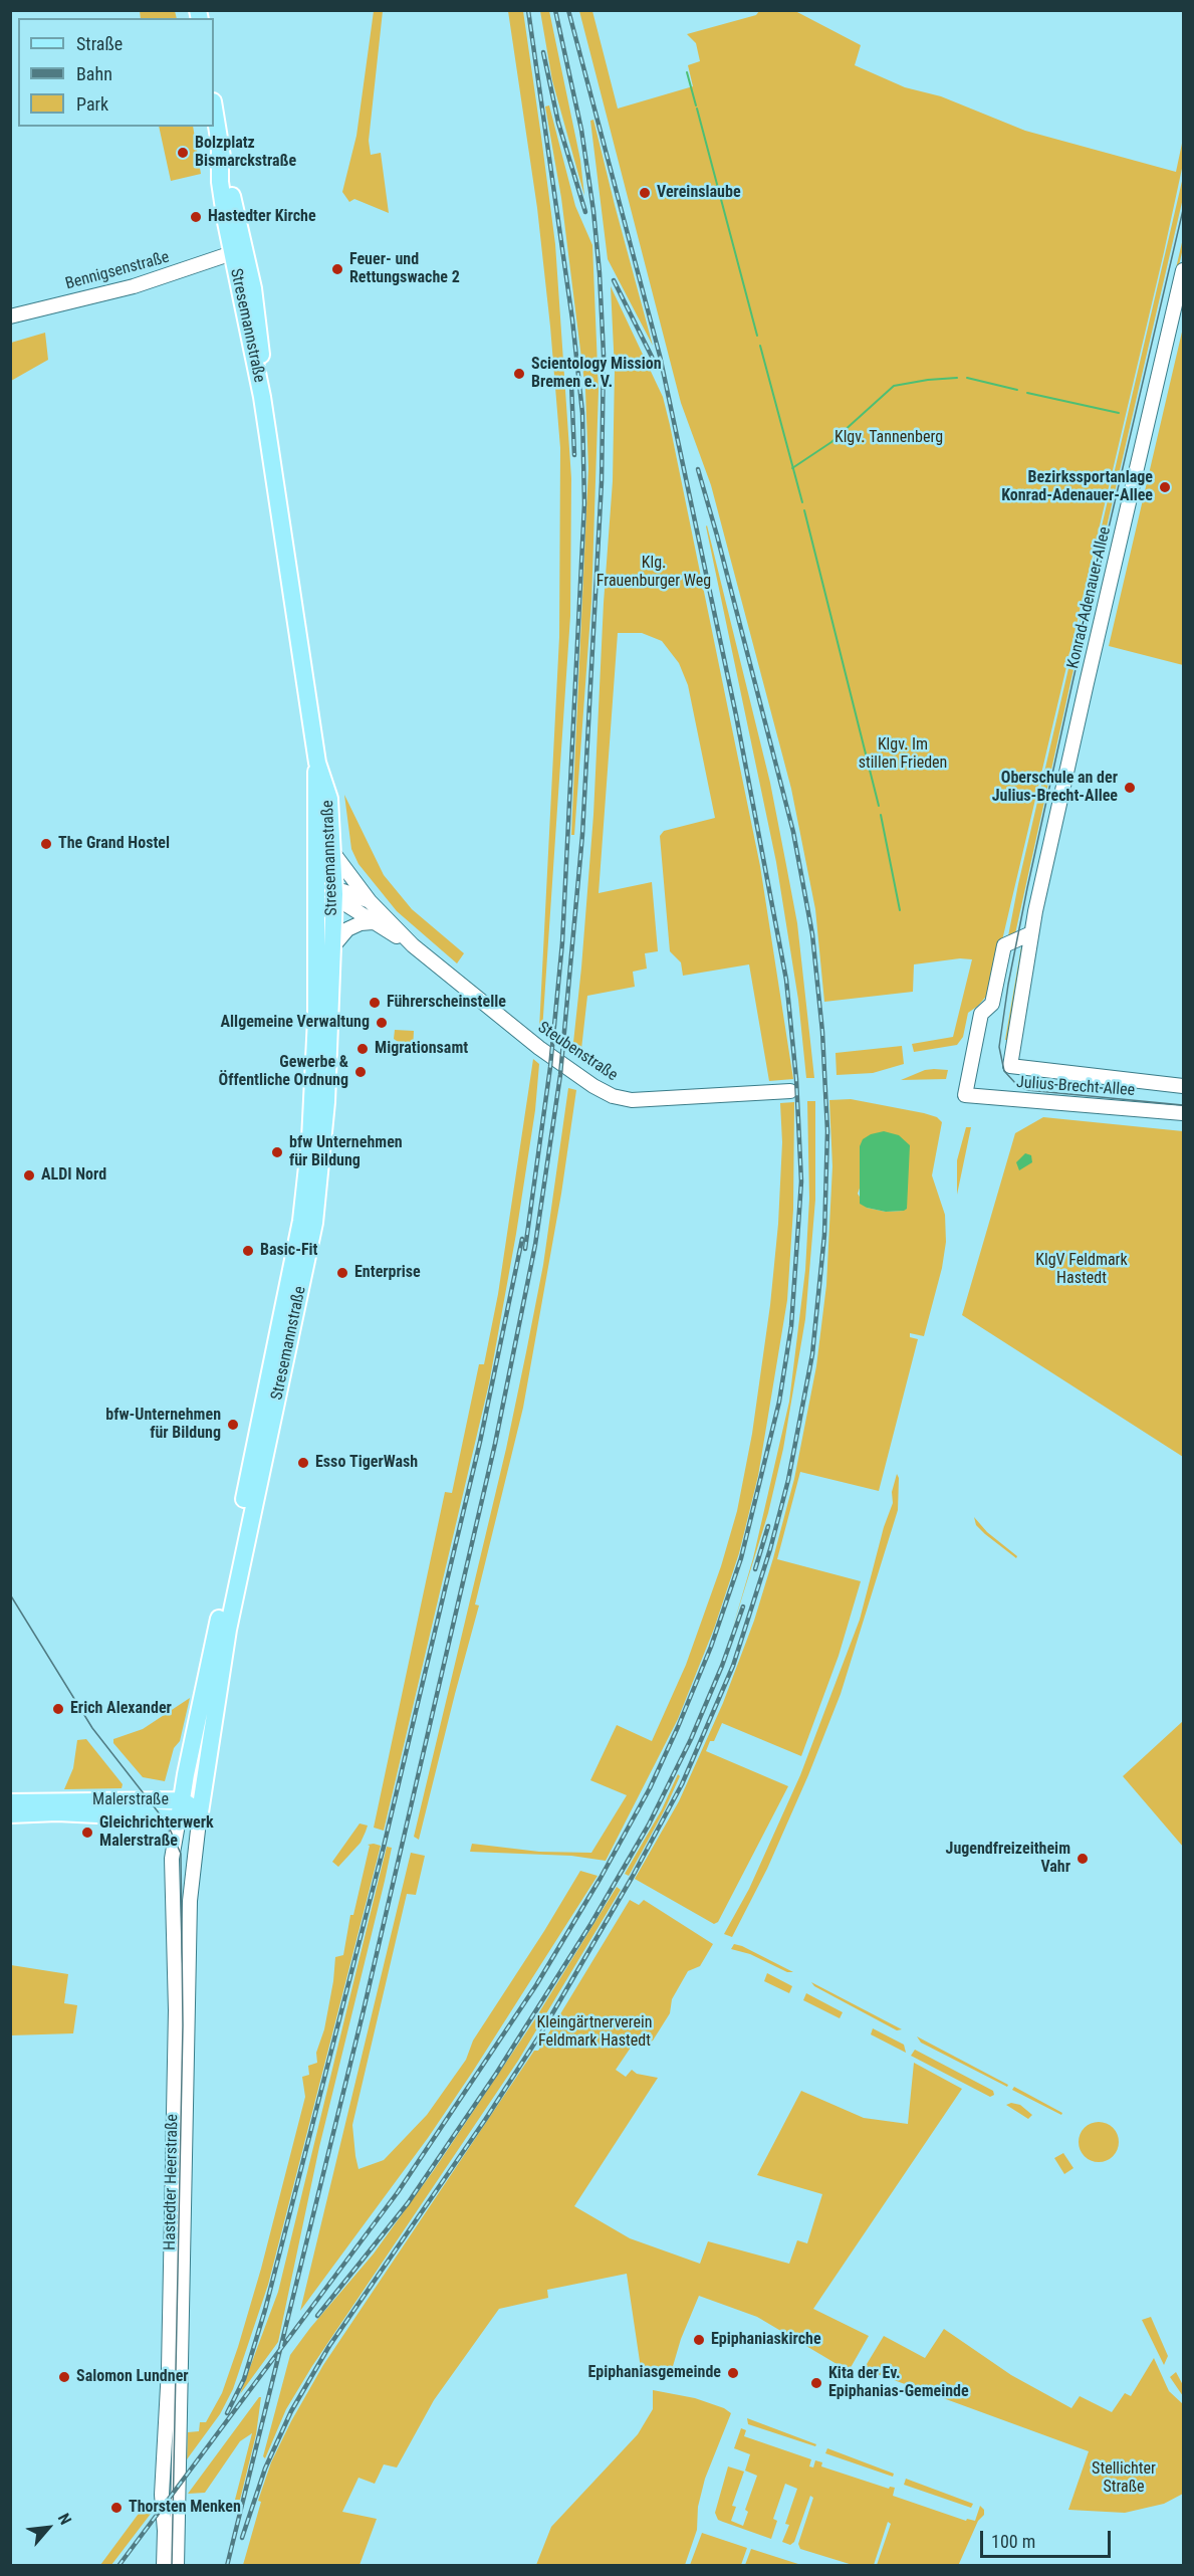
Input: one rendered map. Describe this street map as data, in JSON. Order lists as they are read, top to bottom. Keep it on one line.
{"streets":{"main road":["Bennigsenstraße","Stresemannstraße","Konrad-Adenauer-Allee","Steubenstraße","Julius-Brecht-Allee","Malerstraße","Hastedter Heerstraße"]},"crossings":[["Bennigsenstraße","Stresemannstraße"],["Stresemannstraße","Steubenstraße"],["Stresemannstraße","Malerstraße"],["Stresemannstraße","Hastedter Heerstraße"],["Konrad-Adenauer-Allee","Julius-Brecht-Allee"],["Malerstraße","Hastedter Heerstraße"]],"parks":["Klgv. Tannenberg","Klg. Frauenburger Weg","Klgv. Im stillen Frieden","KlgV Feldmark Hastedt","Kleingärtnerverein Feldmark Hastedt","Stellichter Straße"],"places":["Bolzplatz Bismarckstraße","Vereinslaube","Hastedter Kirche","Feuer- und Rettungswache 2","Scientology Mission Bremen e. V.","Bezirkssportanlage Konrad-Adenauer-Allee","Oberschule an der Julius-Brecht-Allee","The Grand Hostel","Führerscheinstelle","Allgemeine Verwaltung","Migrationsamt","Gewerbe & Öffentliche Ordnung","bfw Unternehmen für Bildung","ALDI Nord","Basic-Fit","Enterprise","bfw-Unternehmen für Bildung","Esso TigerWash","Erich Alexander","Gleichrichterwerk Malerstraße","Jugendfreizeitheim Vahr","Epiphaniaskirche","Epiphaniasgemeinde","Salomon Lundner","Kita der Ev. Epiphanias-Gemeinde","Thorsten Menken"],"legend":["Straße","Bahn","Park"],"scale_bar":"100 m","north":"top right"}
